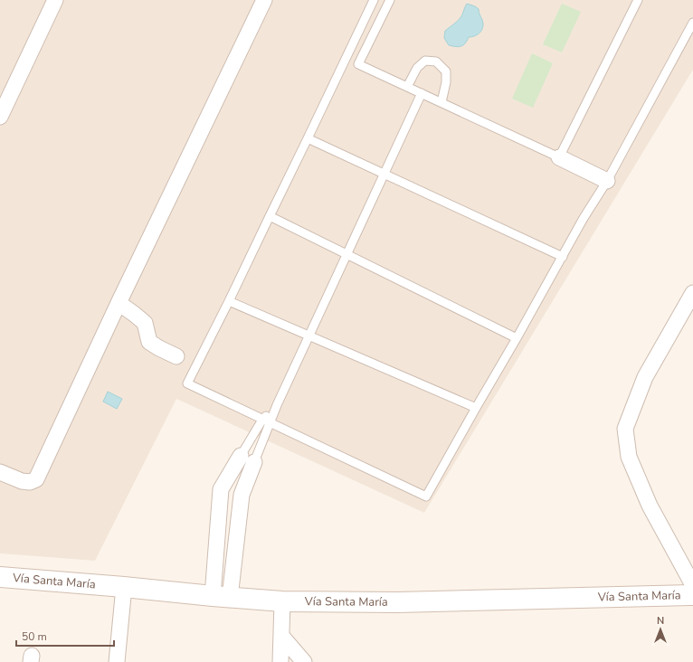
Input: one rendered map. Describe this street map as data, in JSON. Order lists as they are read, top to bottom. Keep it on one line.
{"streets":{"main road":["Vía Santa María"]},"scale_bar":"50 m","north":"top"}
